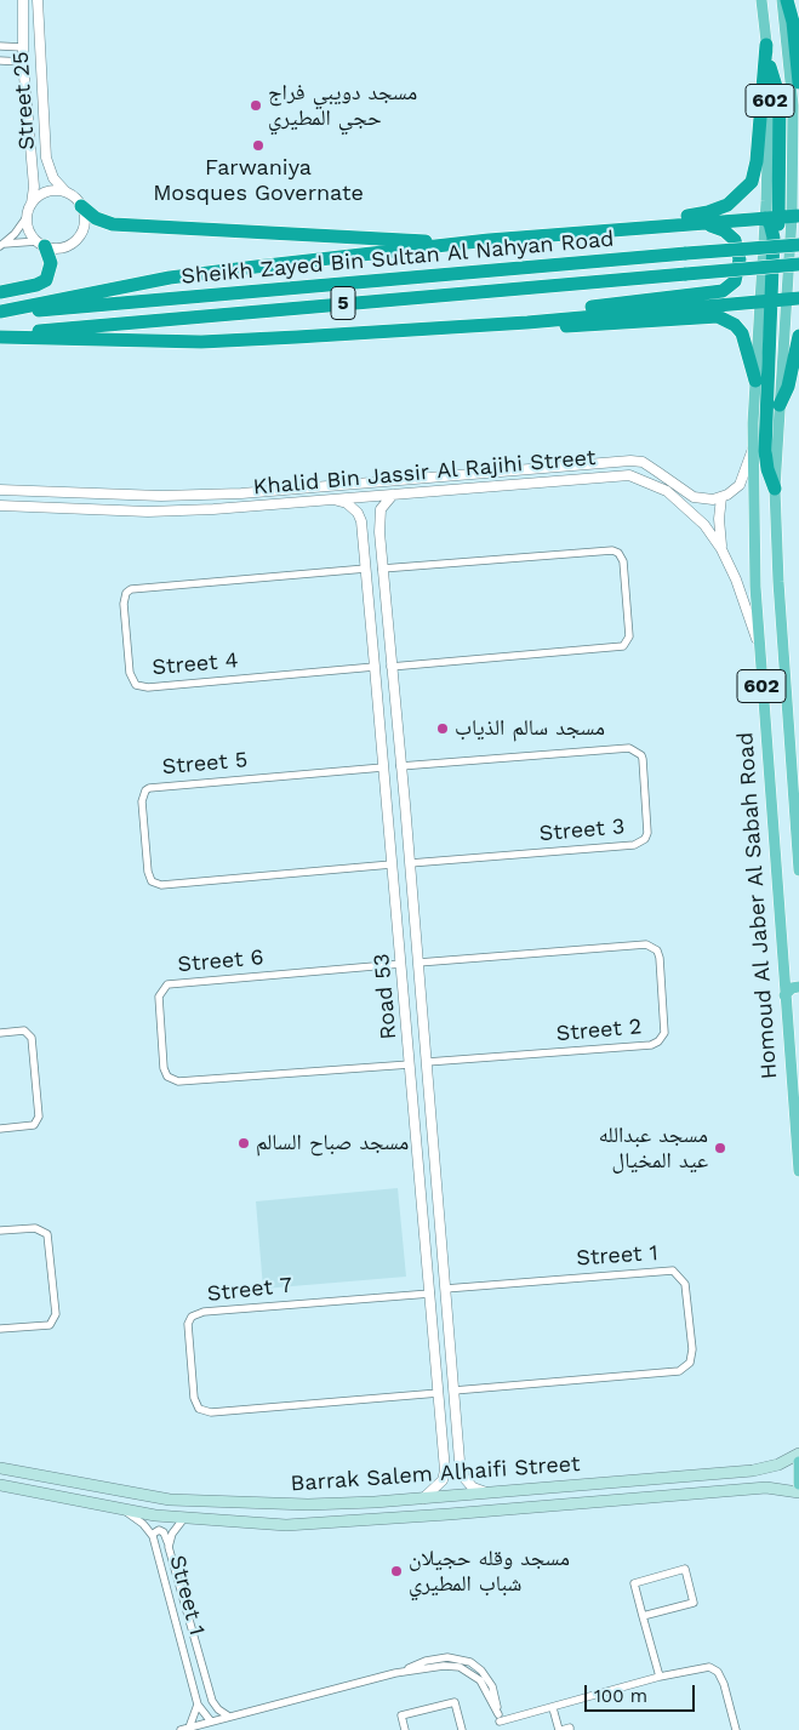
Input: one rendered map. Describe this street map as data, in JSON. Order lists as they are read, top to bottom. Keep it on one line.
{"streets":{"highway":["Sheikh Zayed Bin Sultan Al Nahyan Road","5"],"main road":["602","Homoud Al Jaber Al Sabah Road","Barrak Salem Alhaifi Street"],"street":["Street 25","Khalid Bin Jassir Al Rajihi Street","Street 4","Street 5","Street 3","Street 6","Road 53","Street 2","Street 1","Street 7"]},"crossings":[["602","Homoud Al Jaber Al Sabah Road"],["Khalid Bin Jassir Al Rajihi Street","Homoud Al Jaber Al Sabah Road"],["Khalid Bin Jassir Al Rajihi Street","Road 53"],["Street 4","Road 53"],["Street 5","Road 53"],["Street 3","Road 53"],["Street 6","Road 53"],["Road 53","Street 2"],["Road 53","Street 1"],["Road 53","Street 7"],["Road 53","Barrak Salem Alhaifi Street"],["Street 1","Barrak Salem Alhaifi Street"]],"places":["مسجد دويبي فراج حجي المطيري","Farwaniya Mosques Governate","مسجد سالم الذياب","مسجد صباح السالم","مسجد عبدالله عيد المخيال","مسجد وقله حجيلان شباب المطيري"],"scale_bar":"100 m"}
